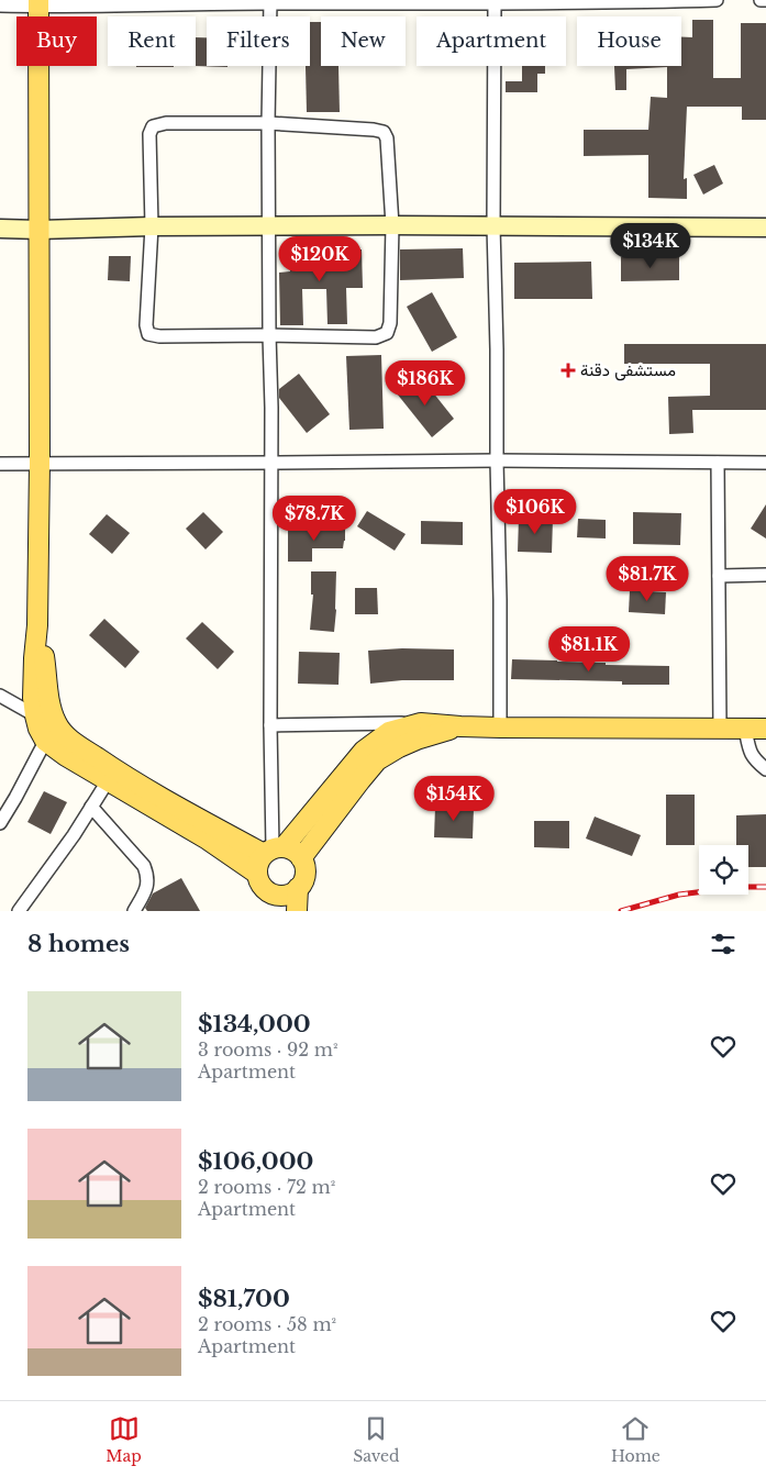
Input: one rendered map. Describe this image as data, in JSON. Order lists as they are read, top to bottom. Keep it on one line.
{"places":{"health":["مستشفى دقنة"]},"page":{"chip":["Buy","Rent","Filters","New","Apartment","House"],"price":["$134K","$120K","$186K","$106K","$78.7K","$81.7K","$81.1K","$154K"],"heading":"8 homes","list":[{"name":"$134,000","note":"3 rooms · 92 m² · Apartment"},{"name":"$106,000","note":"2 rooms · 72 m² · Apartment"},{"name":"$81,700","note":"2 rooms · 58 m² · Apartment"}],"tabs":["Map","Saved","Home"]}}
